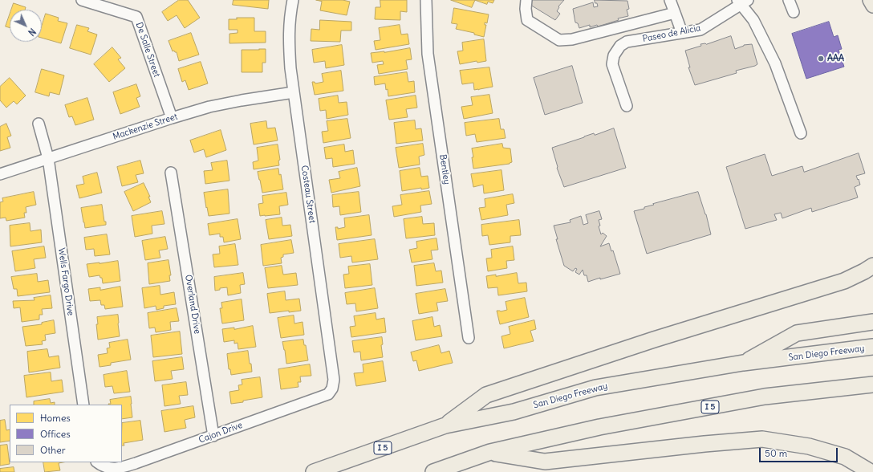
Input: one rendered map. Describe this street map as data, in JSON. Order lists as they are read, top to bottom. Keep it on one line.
{"streets":{"highway":["San Diego Freeway","I 5"],"street":["Paseo de Alicia","De Salle Street","Mackenzie Street","Bentley","Costeau Street","Wells Fargo Drive","Overland Drive","Cajon Drive"]},"crossings":[["De Salle Street","Mackenzie Street"],["Mackenzie Street","Costeau Street"],["Mackenzie Street","Wells Fargo Drive"],["Costeau Street","Cajon Drive"],["Overland Drive","Cajon Drive"]],"places":["AAA"],"legend":["Homes","Offices","Other"],"scale_bar":"50 m","north":"bottom right"}
